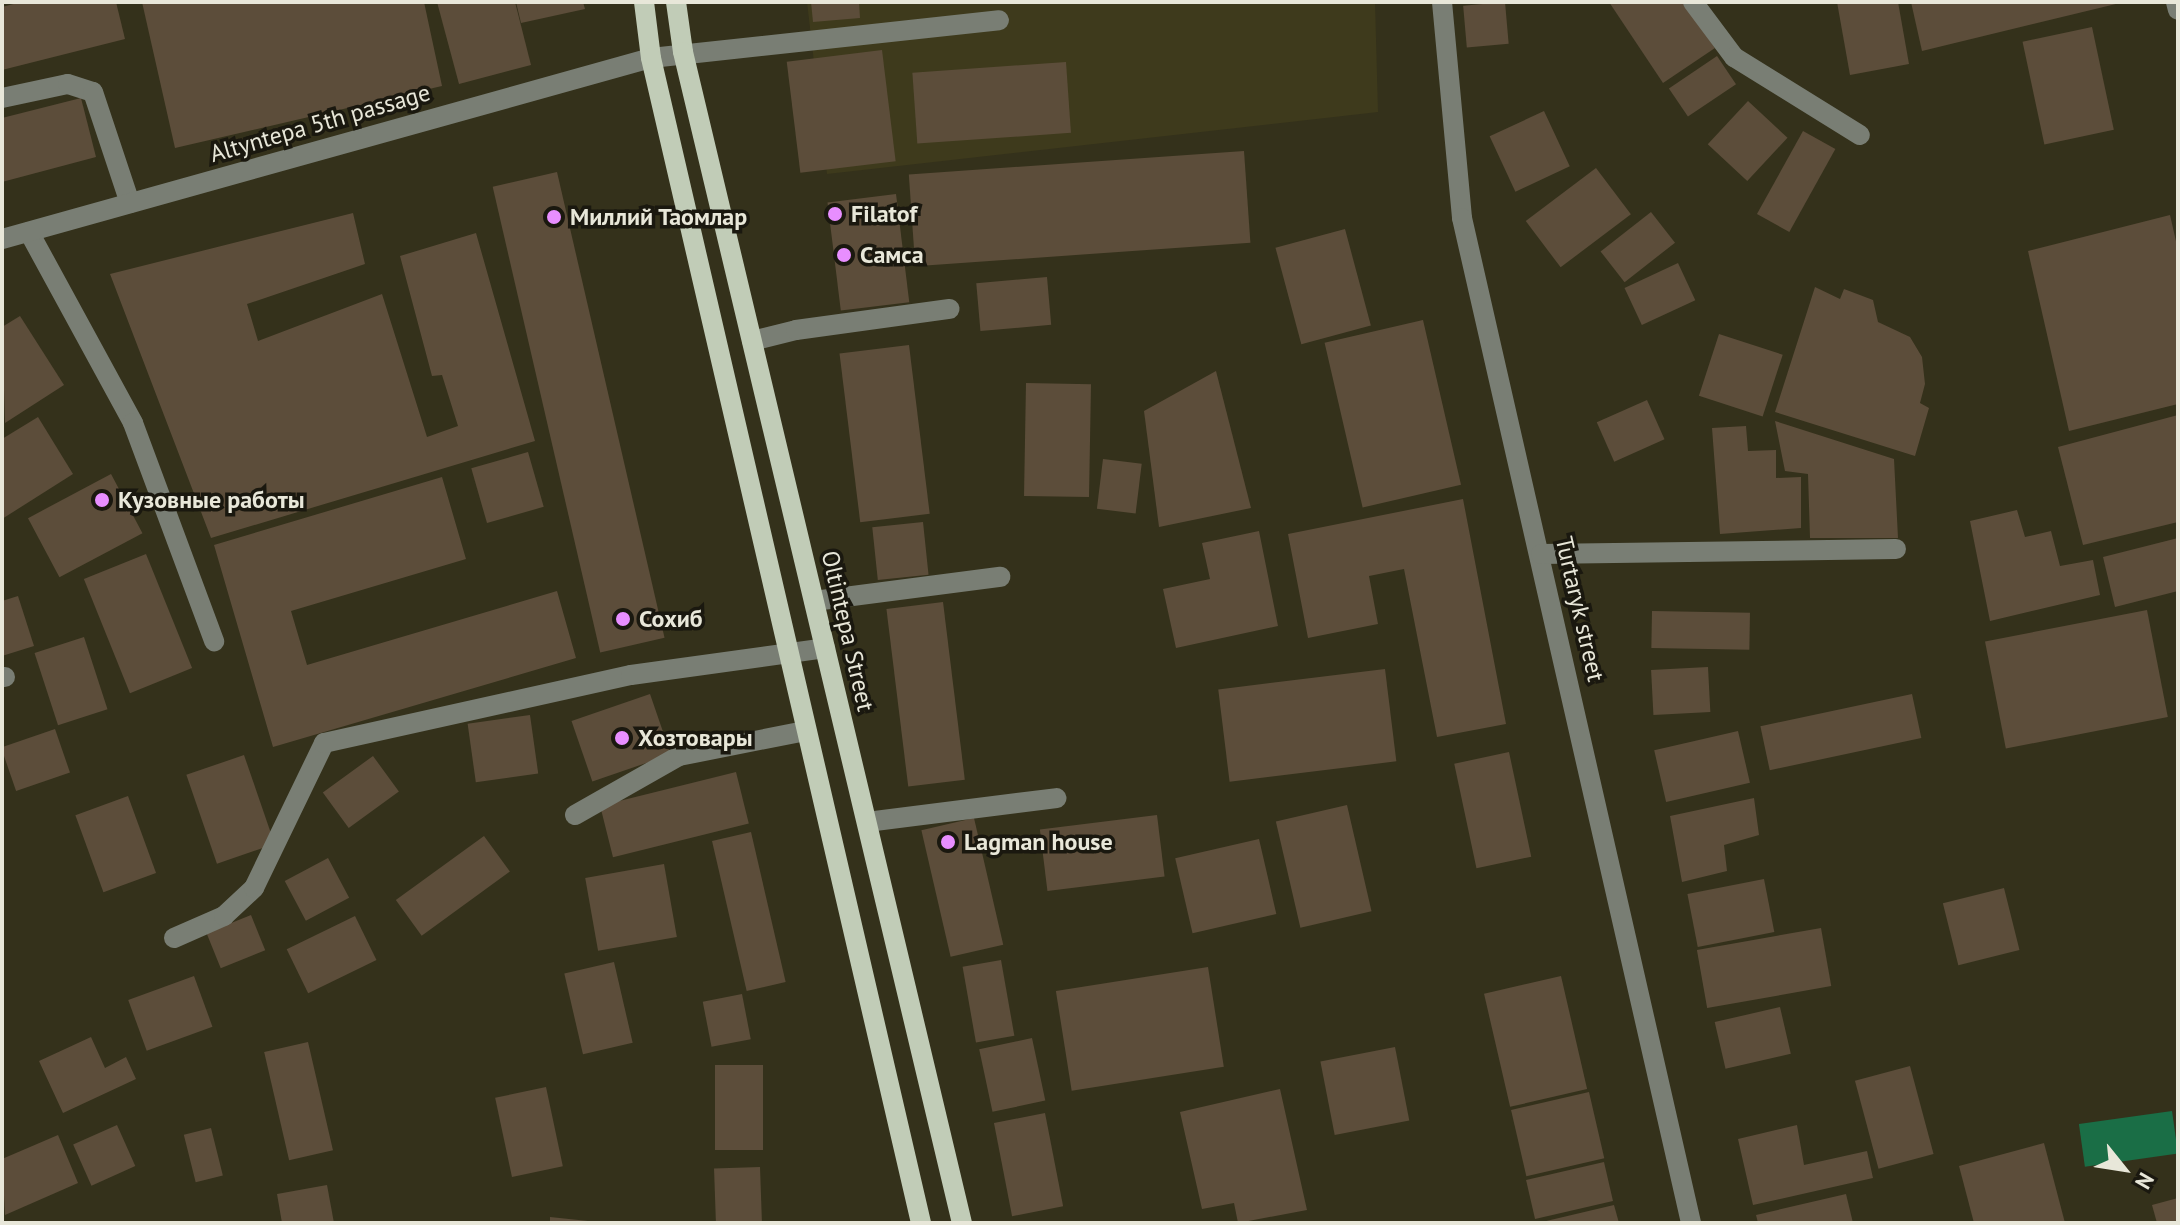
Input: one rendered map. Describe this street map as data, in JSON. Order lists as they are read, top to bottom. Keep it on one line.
{"streets":{"main road":["Oltintepa Street"],"street":["Altyntepa 5th passage","Turtaryk street"]},"crossings":[["Altyntepa 5th passage","Oltintepa Street"]],"places":["Filatof","Миллий Таомлар","Самса","Кузовные работы","Сохиб","Хозтовары","Lagman house"],"north":"bottom right"}
